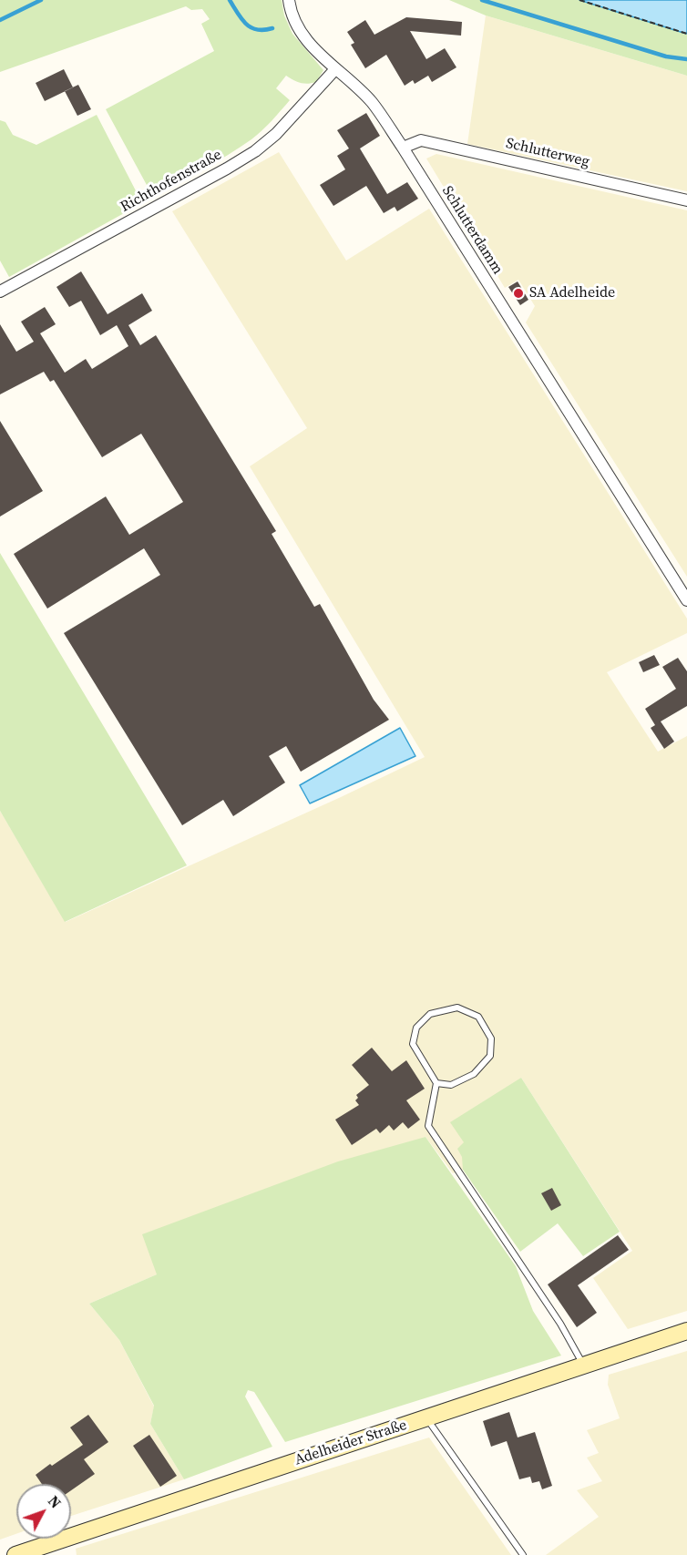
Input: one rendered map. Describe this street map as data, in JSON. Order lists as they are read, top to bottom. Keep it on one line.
{"streets":{"main road":["Adelheider Straße"],"street":["Schlutterweg","Richthofenstraße","Schlutterdamm"]},"crossings":[["Schlutterweg","Schlutterdamm"],["Richthofenstraße","Schlutterdamm"]],"places":["SA Adelheide"],"north":"top right"}
